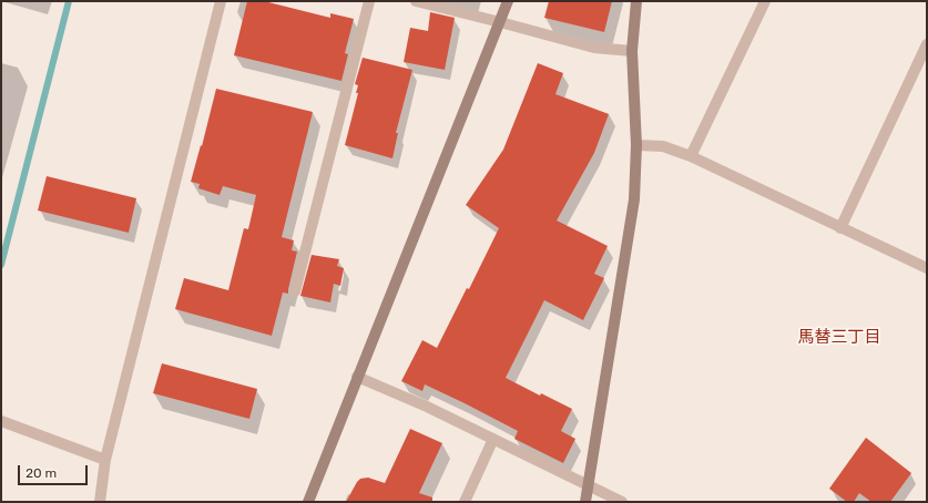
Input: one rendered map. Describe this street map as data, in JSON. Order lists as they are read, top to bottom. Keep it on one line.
{"districts":["馬替三丁目"],"scale_bar":"20 m"}
